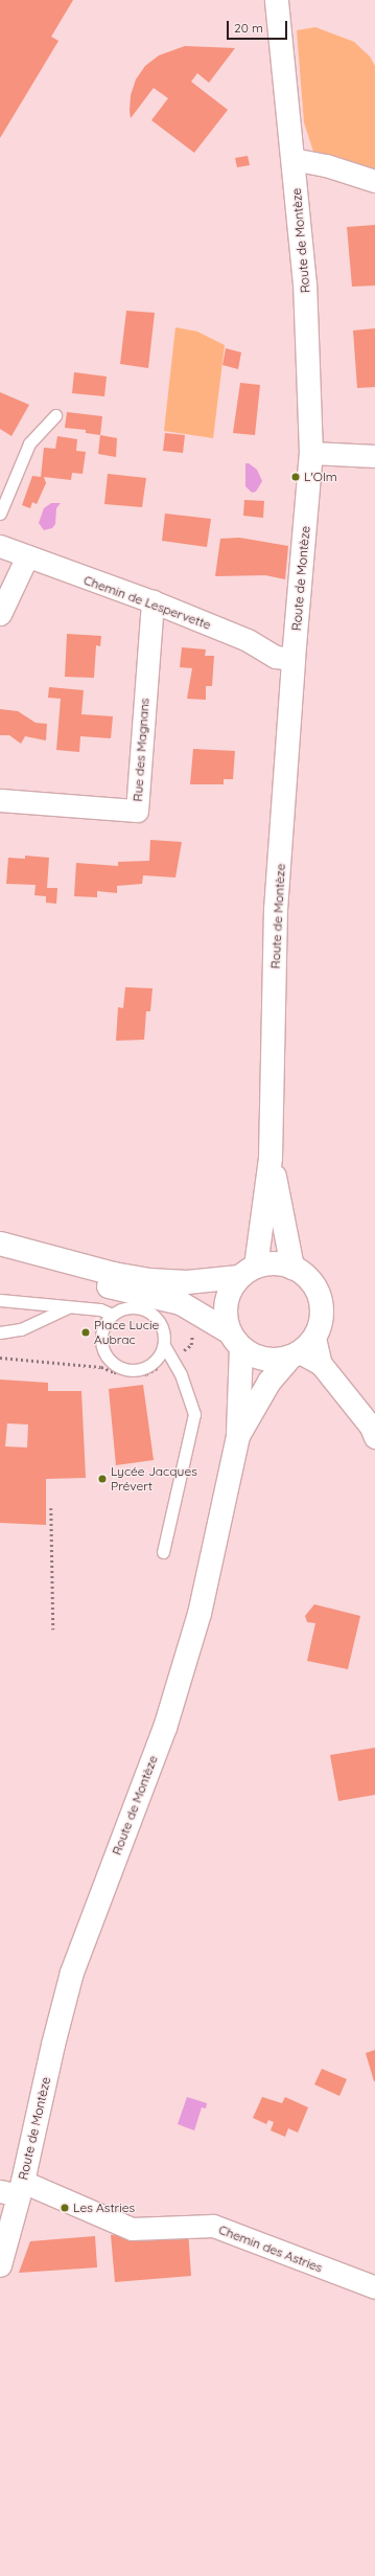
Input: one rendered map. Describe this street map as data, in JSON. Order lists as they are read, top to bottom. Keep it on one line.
{"streets":{"street":["Route de Montèze","Chemin de Lespervette","Rue des Magnans","Chemin des Astries"]},"crossings":[["Route de Montèze","Chemin de Lespervette"],["Route de Montèze","Chemin des Astries"],["Chemin de Lespervette","Rue des Magnans"]],"places":["L'Olm","Place Lucie Aubrac","Lycée Jacques Prévert","Les Astries"],"scale_bar":"20 m"}
